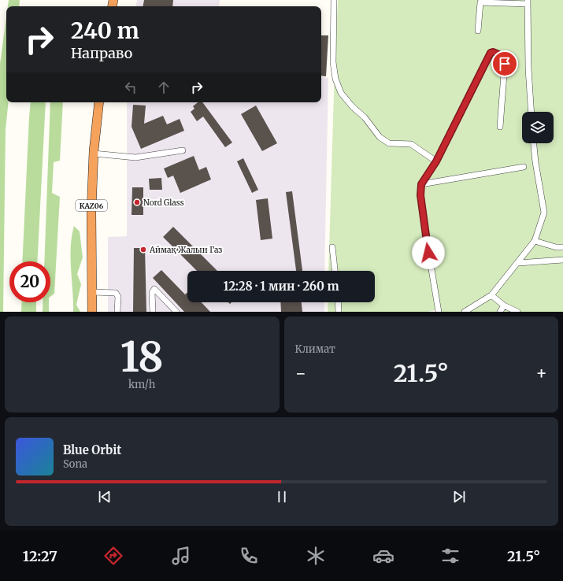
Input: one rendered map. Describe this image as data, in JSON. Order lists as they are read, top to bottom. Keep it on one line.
{"streets":{"highway":["KАZ06"]},"places":["Nord Glass","Аймақ Жалын Газ"],"page":{"turn":["240 m","Направо"],"limit":"20","trip":"12:28 · 1 мин · 260 m","tile":[["18","km/h"],"Климат"],"heat":["−","21.5°","+"],"song":["Blue Orbit","Sona"],"tabs":["12:27","21.5°"]}}
